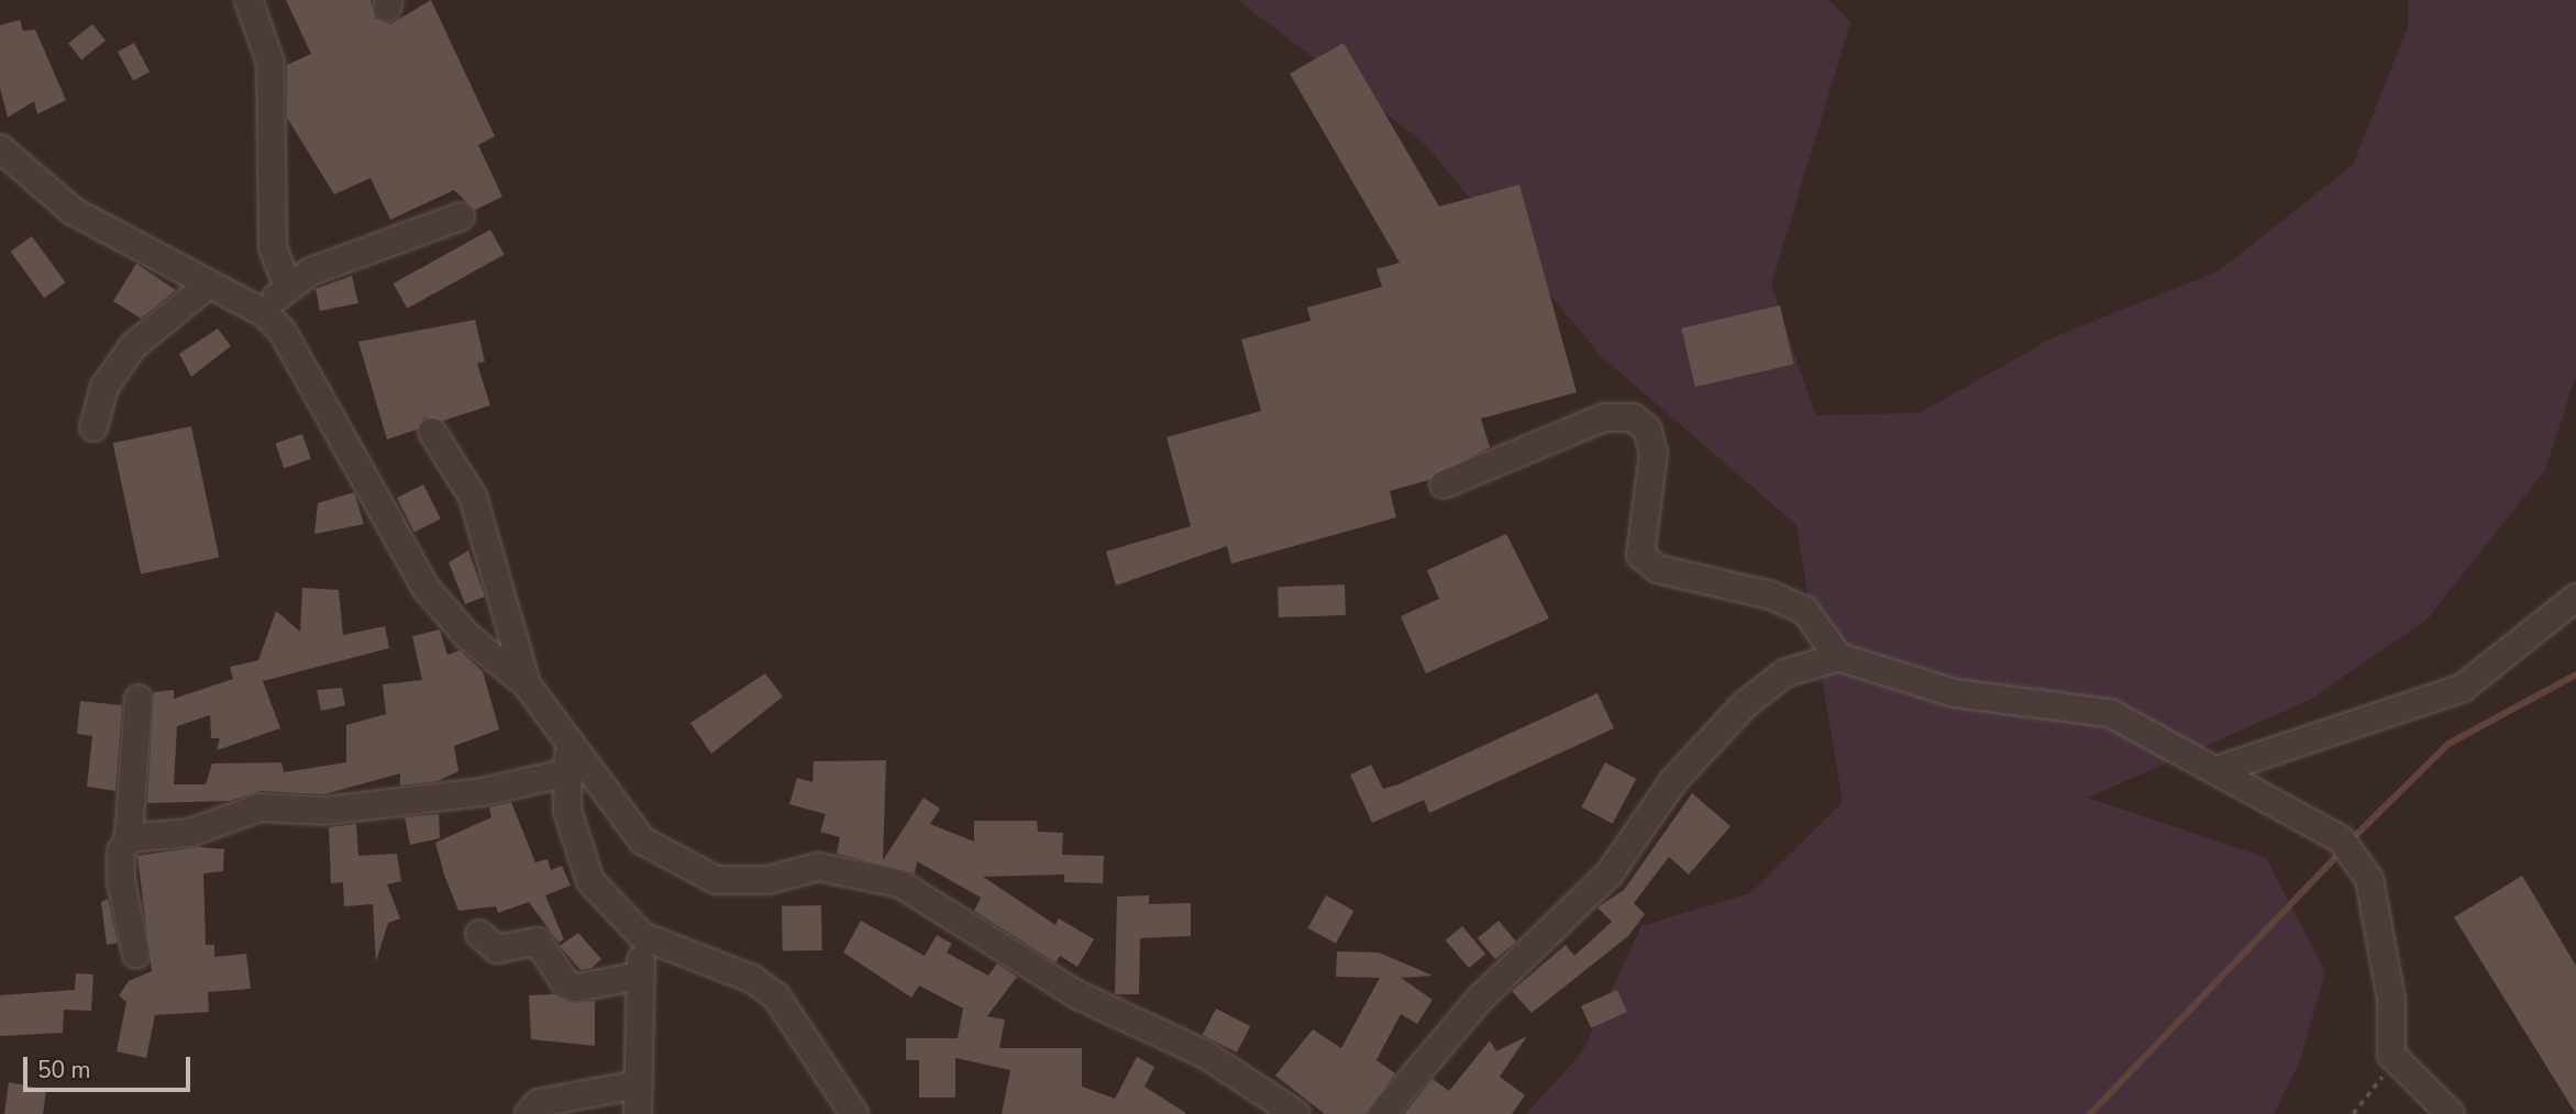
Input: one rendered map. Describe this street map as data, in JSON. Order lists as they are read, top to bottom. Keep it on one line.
{"scale_bar":"50 m"}
